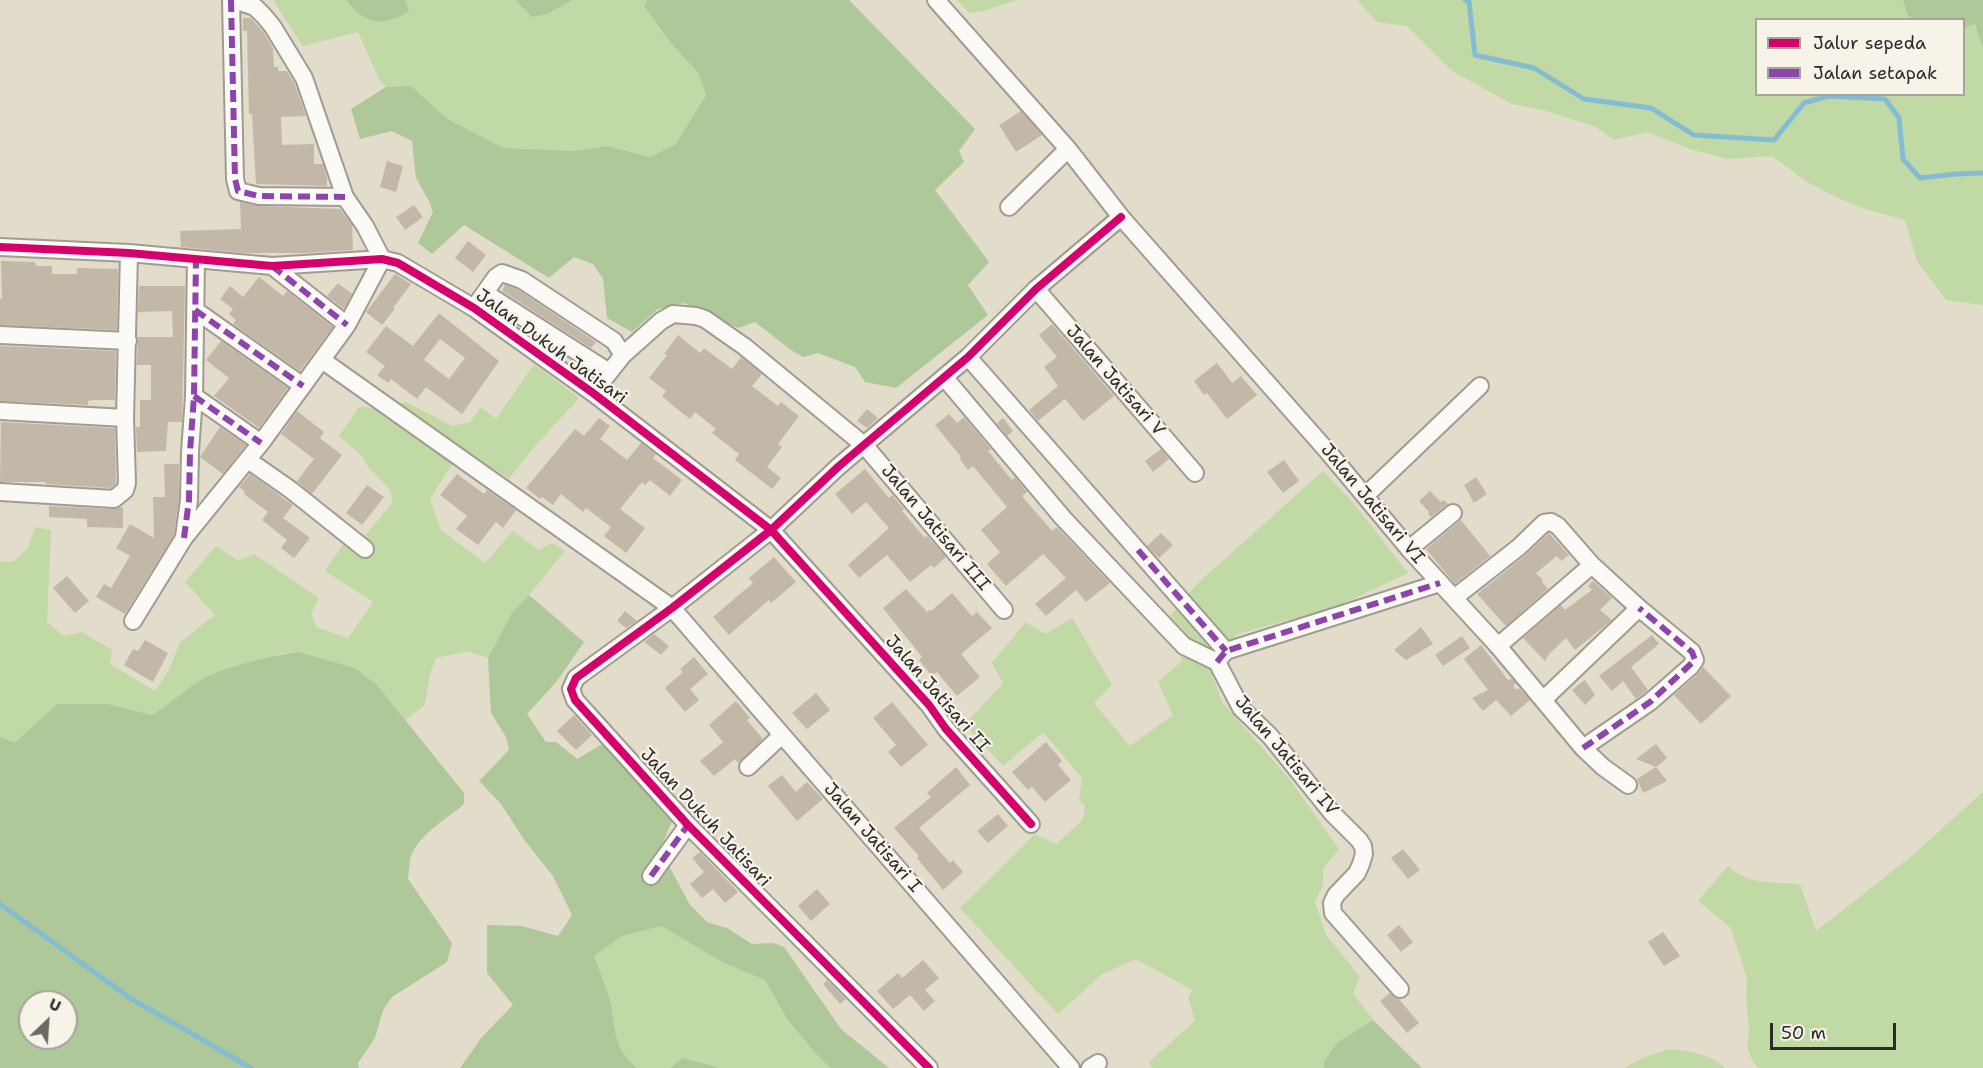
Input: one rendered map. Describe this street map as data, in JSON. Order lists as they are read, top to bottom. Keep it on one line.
{"streets":{"street":["Jalan Dukuh Jatisari","Jalan Jatisari V","Jalan Jatisari VI","Jalan Jatisari III","Jalan Jatisari II","Jalan Jatisari IV","Jalan Jatisari I"]},"crossings":[["Jalan Dukuh Jatisari","Jalan Jatisari V"],["Jalan Dukuh Jatisari","Jalan Jatisari VI"],["Jalan Dukuh Jatisari","Jalan Jatisari III"],["Jalan Dukuh Jatisari","Jalan Jatisari II"],["Jalan Dukuh Jatisari","Jalan Jatisari I"]],"legend":["Jalur sepeda","Jalan setapak"],"scale_bar":"50 m","north":"top right"}
